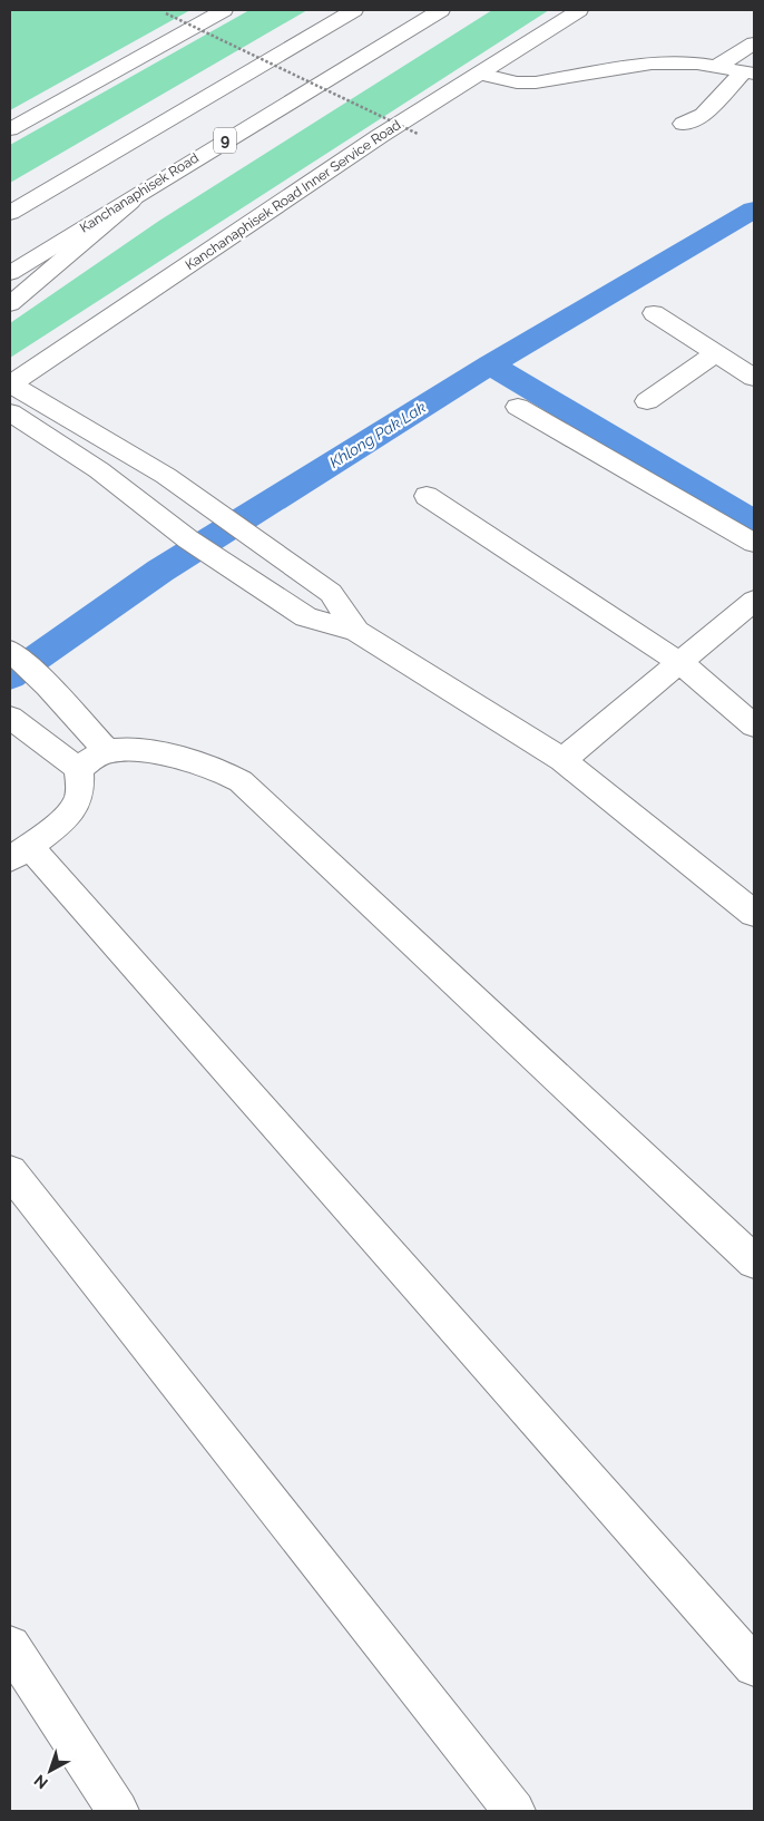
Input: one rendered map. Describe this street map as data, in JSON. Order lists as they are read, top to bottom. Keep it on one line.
{"streets":{"main road":["9","Kanchanaphisek Road","Kanchanaphisek Road Inner Service Road"]},"water":["Khlong Pak Lak"],"north":"bottom left"}
